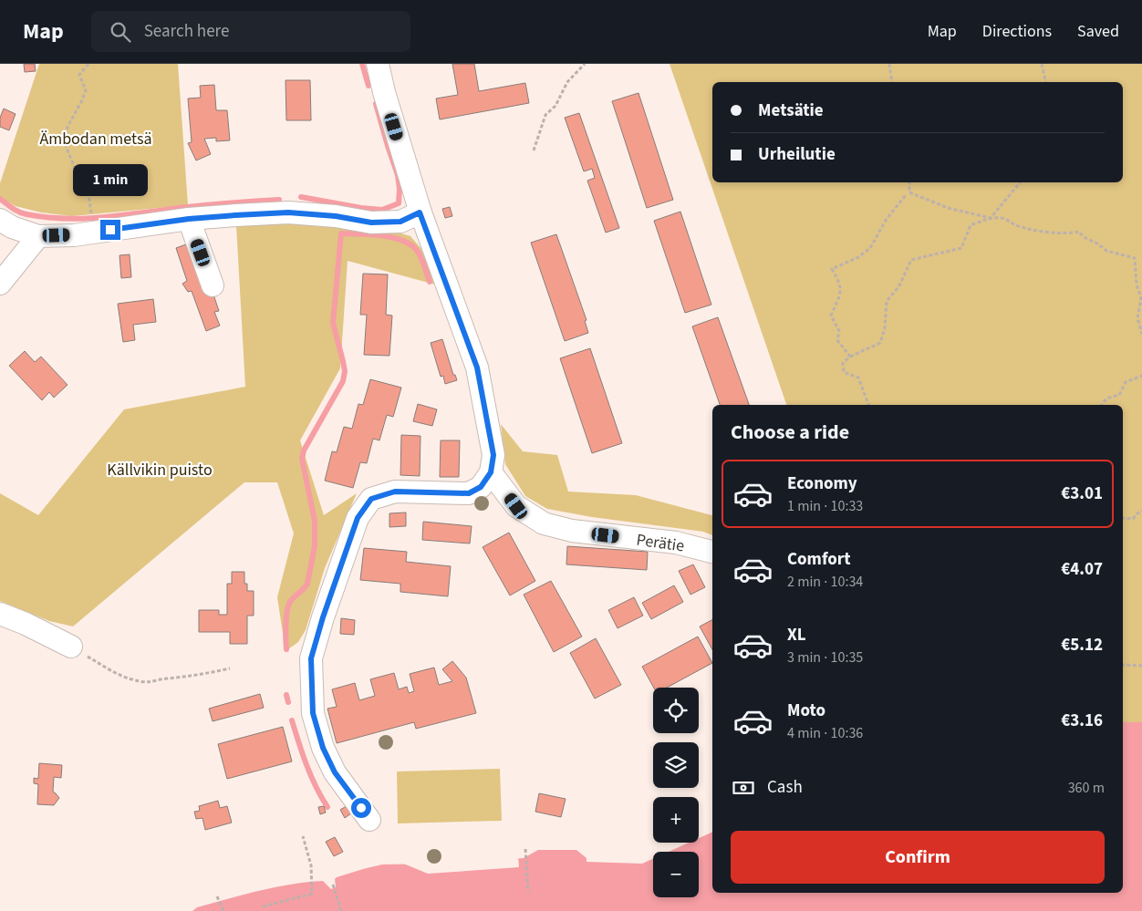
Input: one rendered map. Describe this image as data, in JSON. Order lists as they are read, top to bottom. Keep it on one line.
{"streets":{"street":["Perätie"]},"parks":["Ämbodan metsä","Källvikin puisto"],"page":{"header":"Map","search":"Search here","nav":["Map","Directions","Saved"],"banner":["Metsätie","Urheilutie"],"bubble":"1 min","heading":"Choose a ride","list":[{"name":"Economy","note":"1 min · 10:33","value":"€3.01"},{"name":"Comfort","note":"2 min · 10:34","value":"€4.07"},{"name":"XL","note":"3 min · 10:35","value":"€5.12"},{"name":"Moto","note":"4 min · 10:36","value":"€3.16"}],"map_buttons":["+","−"],"pay":["Cash","360 m"],"buttons":"Confirm"}}
